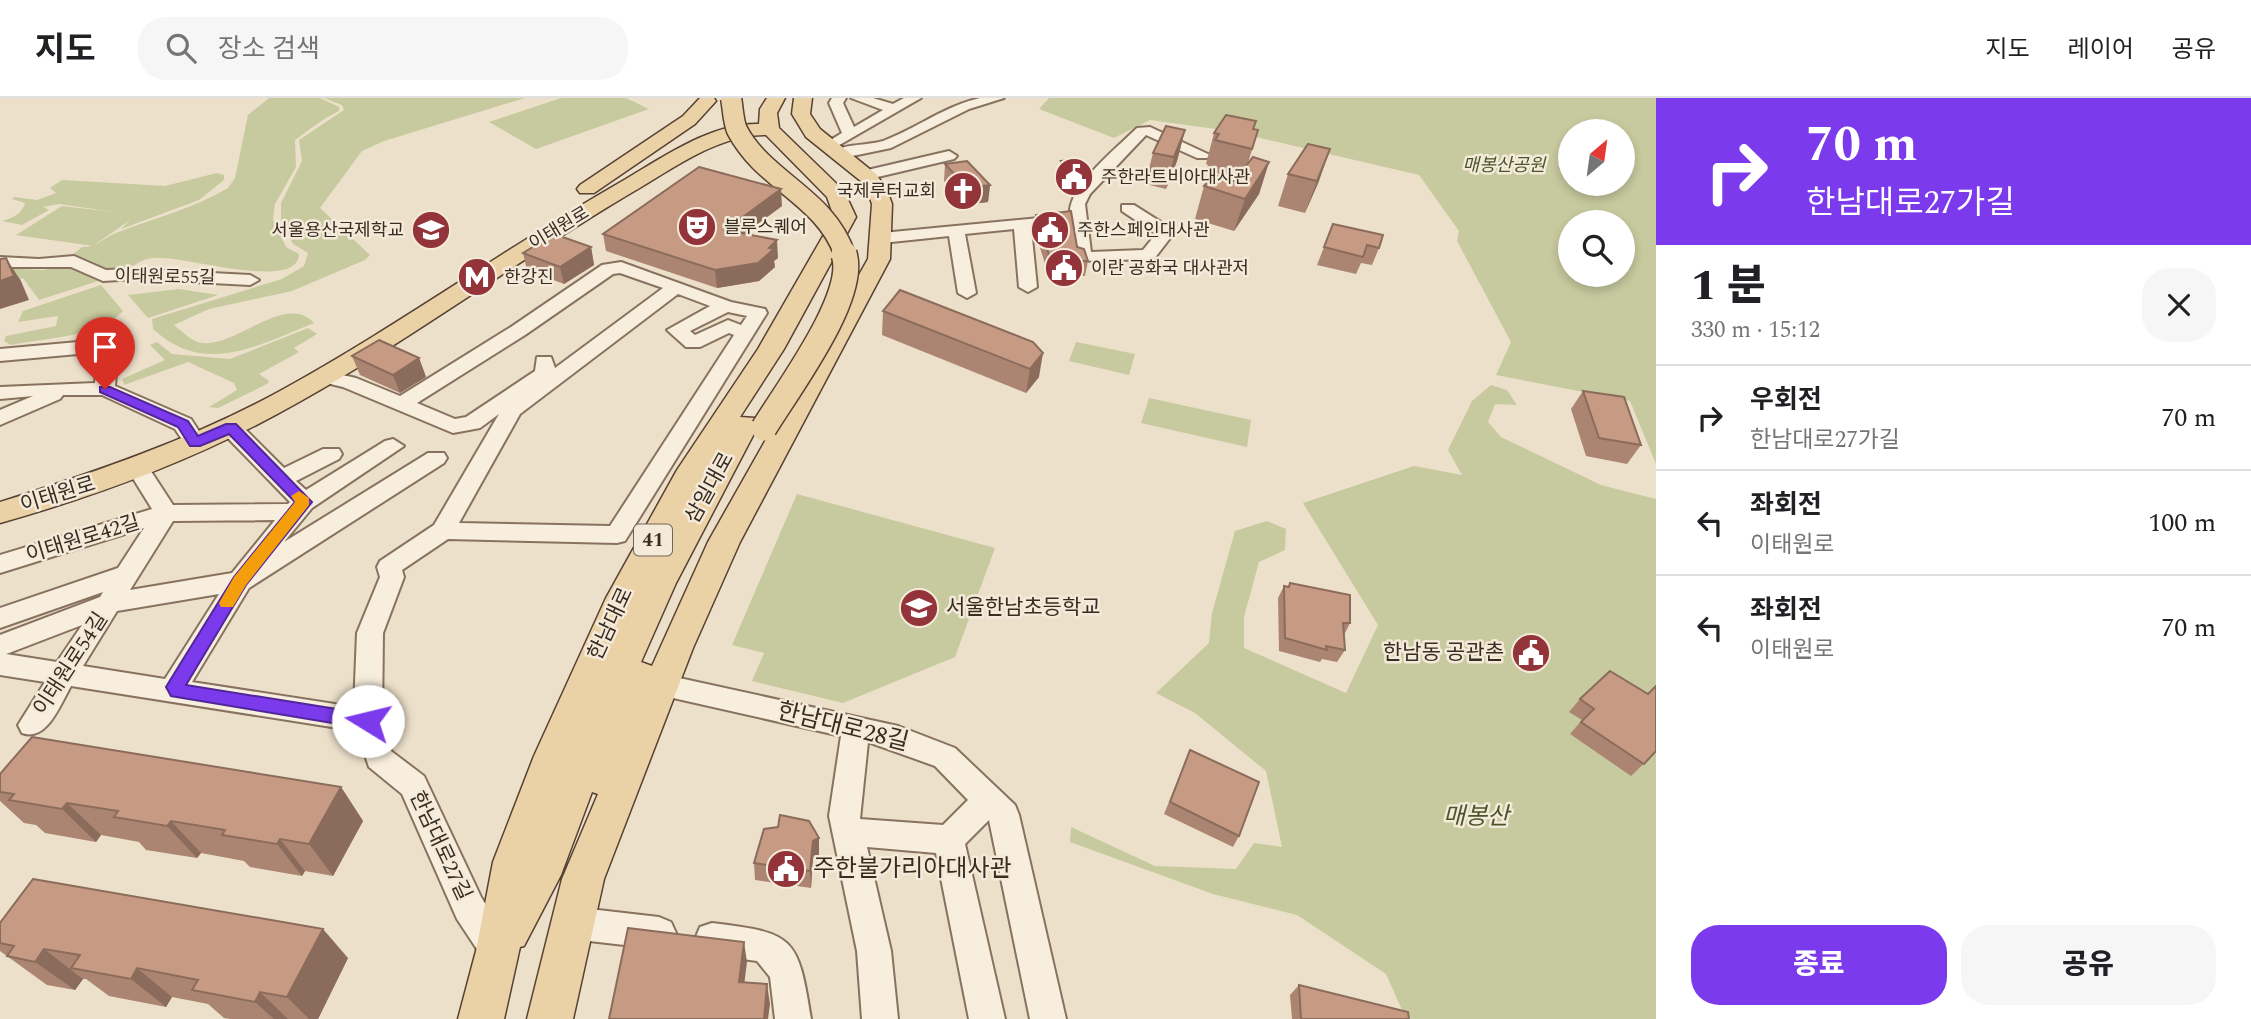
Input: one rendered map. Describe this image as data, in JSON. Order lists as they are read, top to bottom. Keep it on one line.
{"streets":{"main road":["이태원로","삼일대로","41","한남대로"],"street":["이태원로55길","이태원로42길","이태원로54길","한남대로28길","한남대로27길"]},"crossings":[["이태원로","한남대로"],["삼일대로","한남대로"],["삼일대로","한남대로27길"],["이태원로42길","이태원로54길"],["한남대로","한남대로28길"],["한남대로","한남대로27길"]],"parks":["매봉산공원","매봉산"],"places":{"public building":["주한라트비아대사관","주한스페인대사관","이란 공화국 대사관저","한남동 공관촌","주한불가리아대사관"],"church":["국제루터교회"],"theatre":["블루스퀘어"],"school or university":["서울용산국제학교","서울한남초등학교"],"metro station":["한강진"]},"north":"top right","page":{"header":"지도","search":"장소 검색","nav":["지도","레이어","공유"],"turn":["70 m","한남대로27가길"],"heading":["1 분","330 m · 15:12"],"list":[{"name":"우회전","note":"한남대로27가길","value":"70 m"},{"name":"좌회전","note":"이태원로","value":"100 m"},{"name":"좌회전","note":"이태원로","value":"70 m"}],"buttons":["종료","공유"]}}
